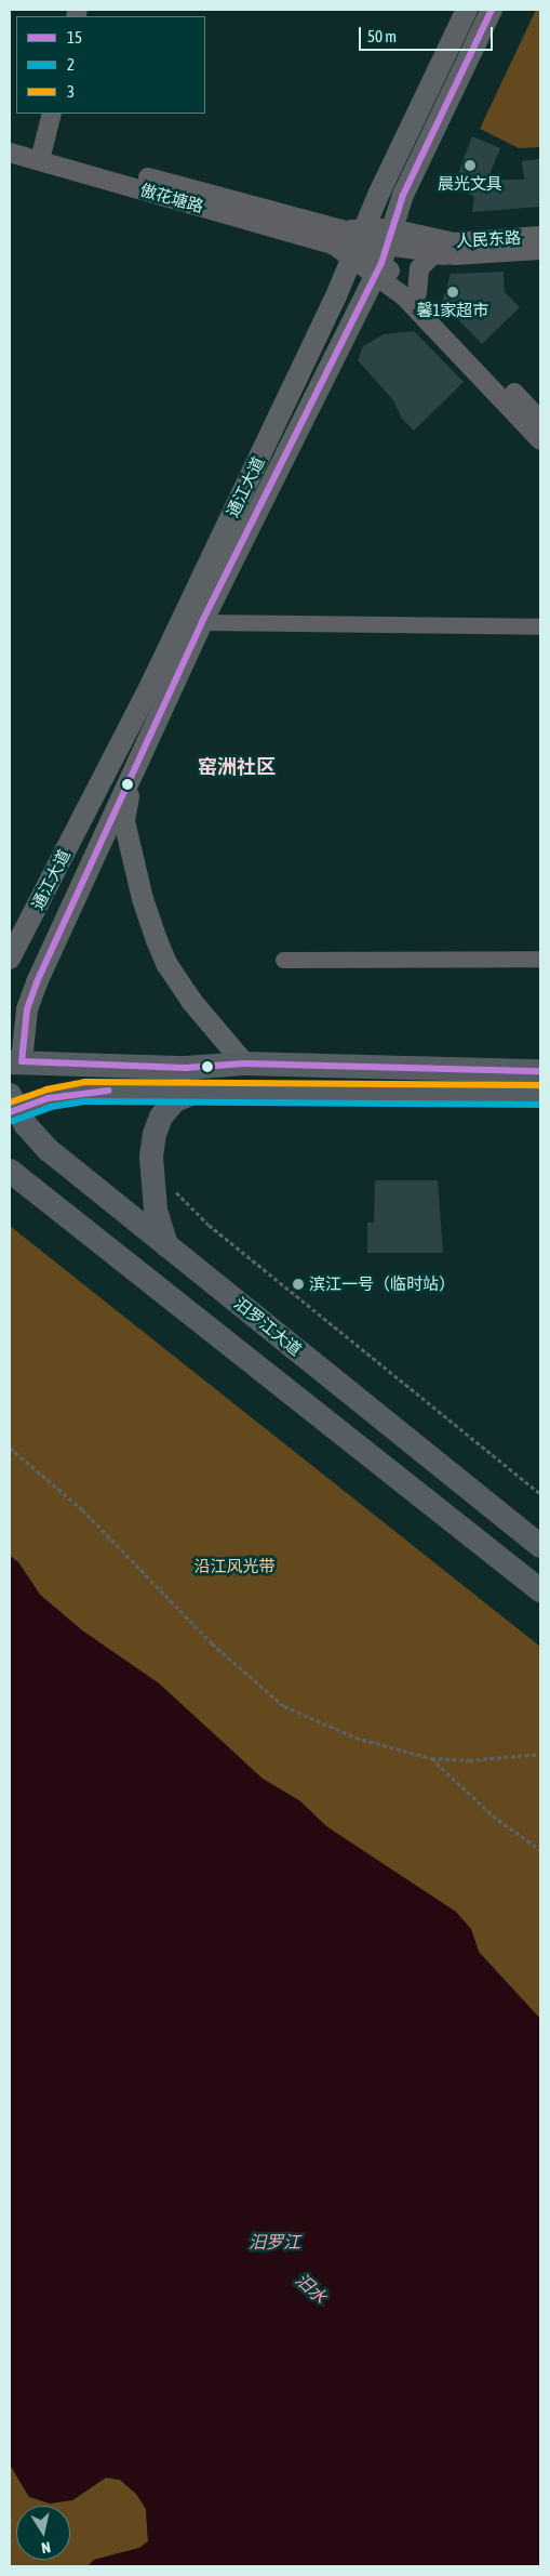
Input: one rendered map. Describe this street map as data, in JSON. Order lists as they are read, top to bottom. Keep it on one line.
{"streets":{"main road":["通江大道","汨罗江大道"],"street":["傲花塘路","人民东路"]},"crossings":[["傲花塘路","人民东路"],["傲花塘路","通江大道"],["人民东路","通江大道"],["通江大道","汨罗江大道"]],"districts":["窑洲社区"],"water":["汨罗江","汨水"],"parks":["沿江风光带"],"places":["晨光文具","馨1家超市","滨江一号（临时站）"],"lines":["transit line 15","transit line 3","transit line 2"],"legend":["15","2","3"],"scale_bar":"50 m","north":"bottom"}
